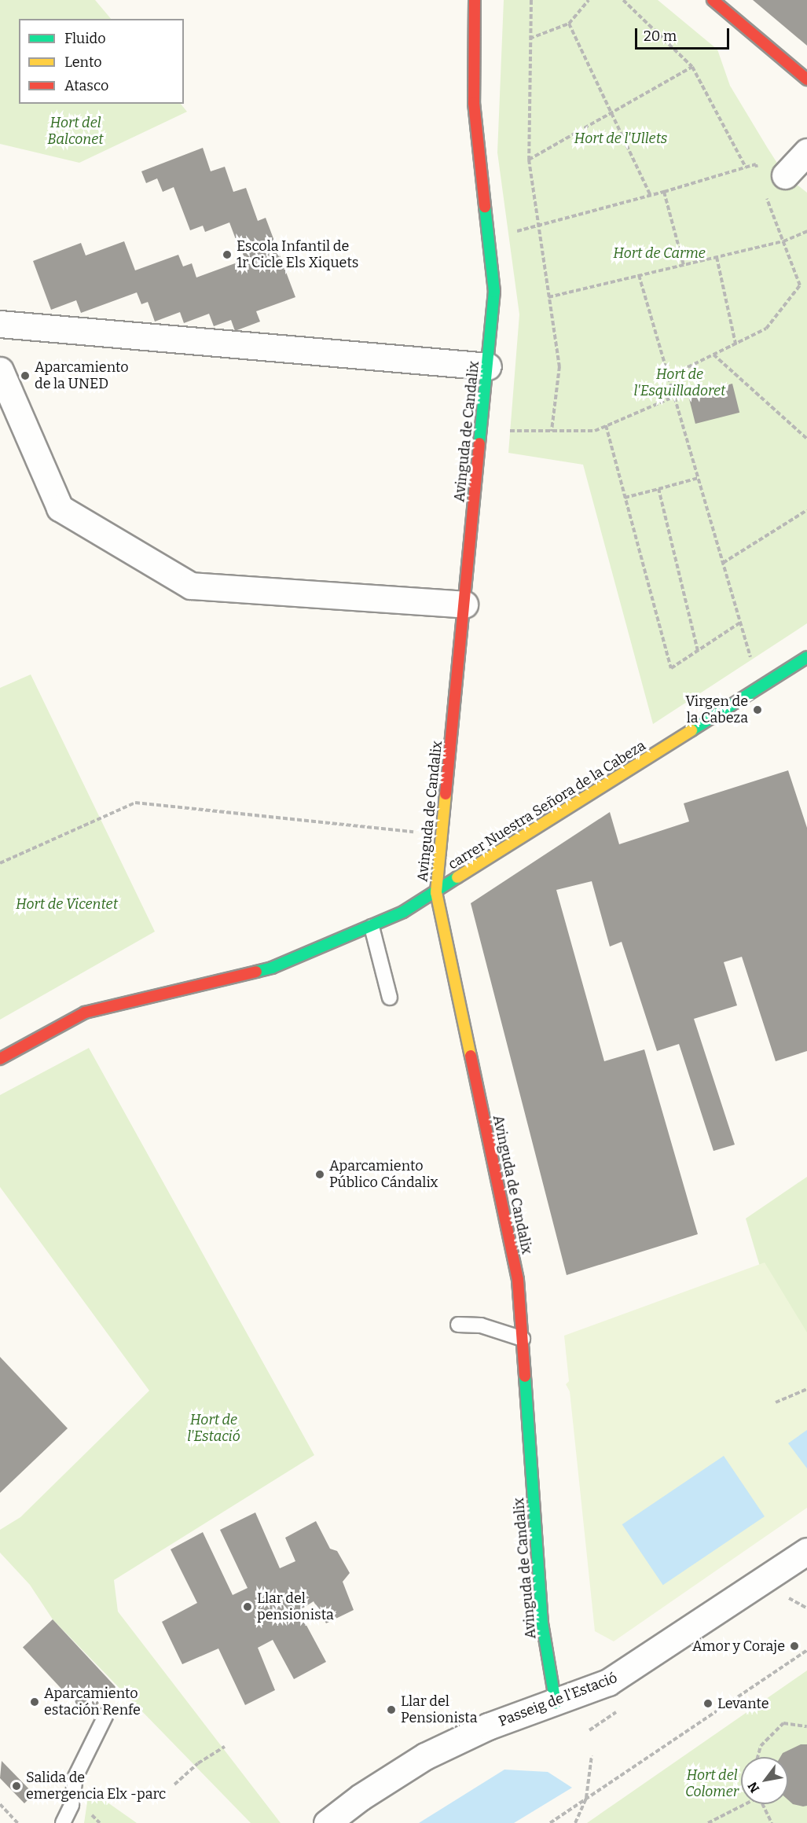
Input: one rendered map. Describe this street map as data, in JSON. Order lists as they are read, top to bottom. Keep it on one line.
{"streets":{"street":["Avinguda de Candalix","carrer Nuestra Señora de la Cabeza","Passeig de l'Estació"]},"crossings":[["Avinguda de Candalix","carrer Nuestra Señora de la Cabeza"],["Avinguda de Candalix","Passeig de l'Estació"]],"parks":["Hort del Balconet","Hort de l'Ullets","Hort de Carme","Hort de l'Esquilladoret","Hort de Vicentet","Hort de l'Estació","Hort del Colomer"],"places":["Escola Infantil de 1r Cicle Els Xiquets","Aparcamiento de la UNED","Virgen de la Cabeza","Aparcamiento Público Cándalix","Llar del pensionista","Amor y Coraje","Aparcamiento estación Renfe","Levante","Llar del Pensionista","Salida de emergencia Elx -parc"],"legend":["Fluido","Lento","Atasco"],"scale_bar":"20 m","north":"bottom left"}
